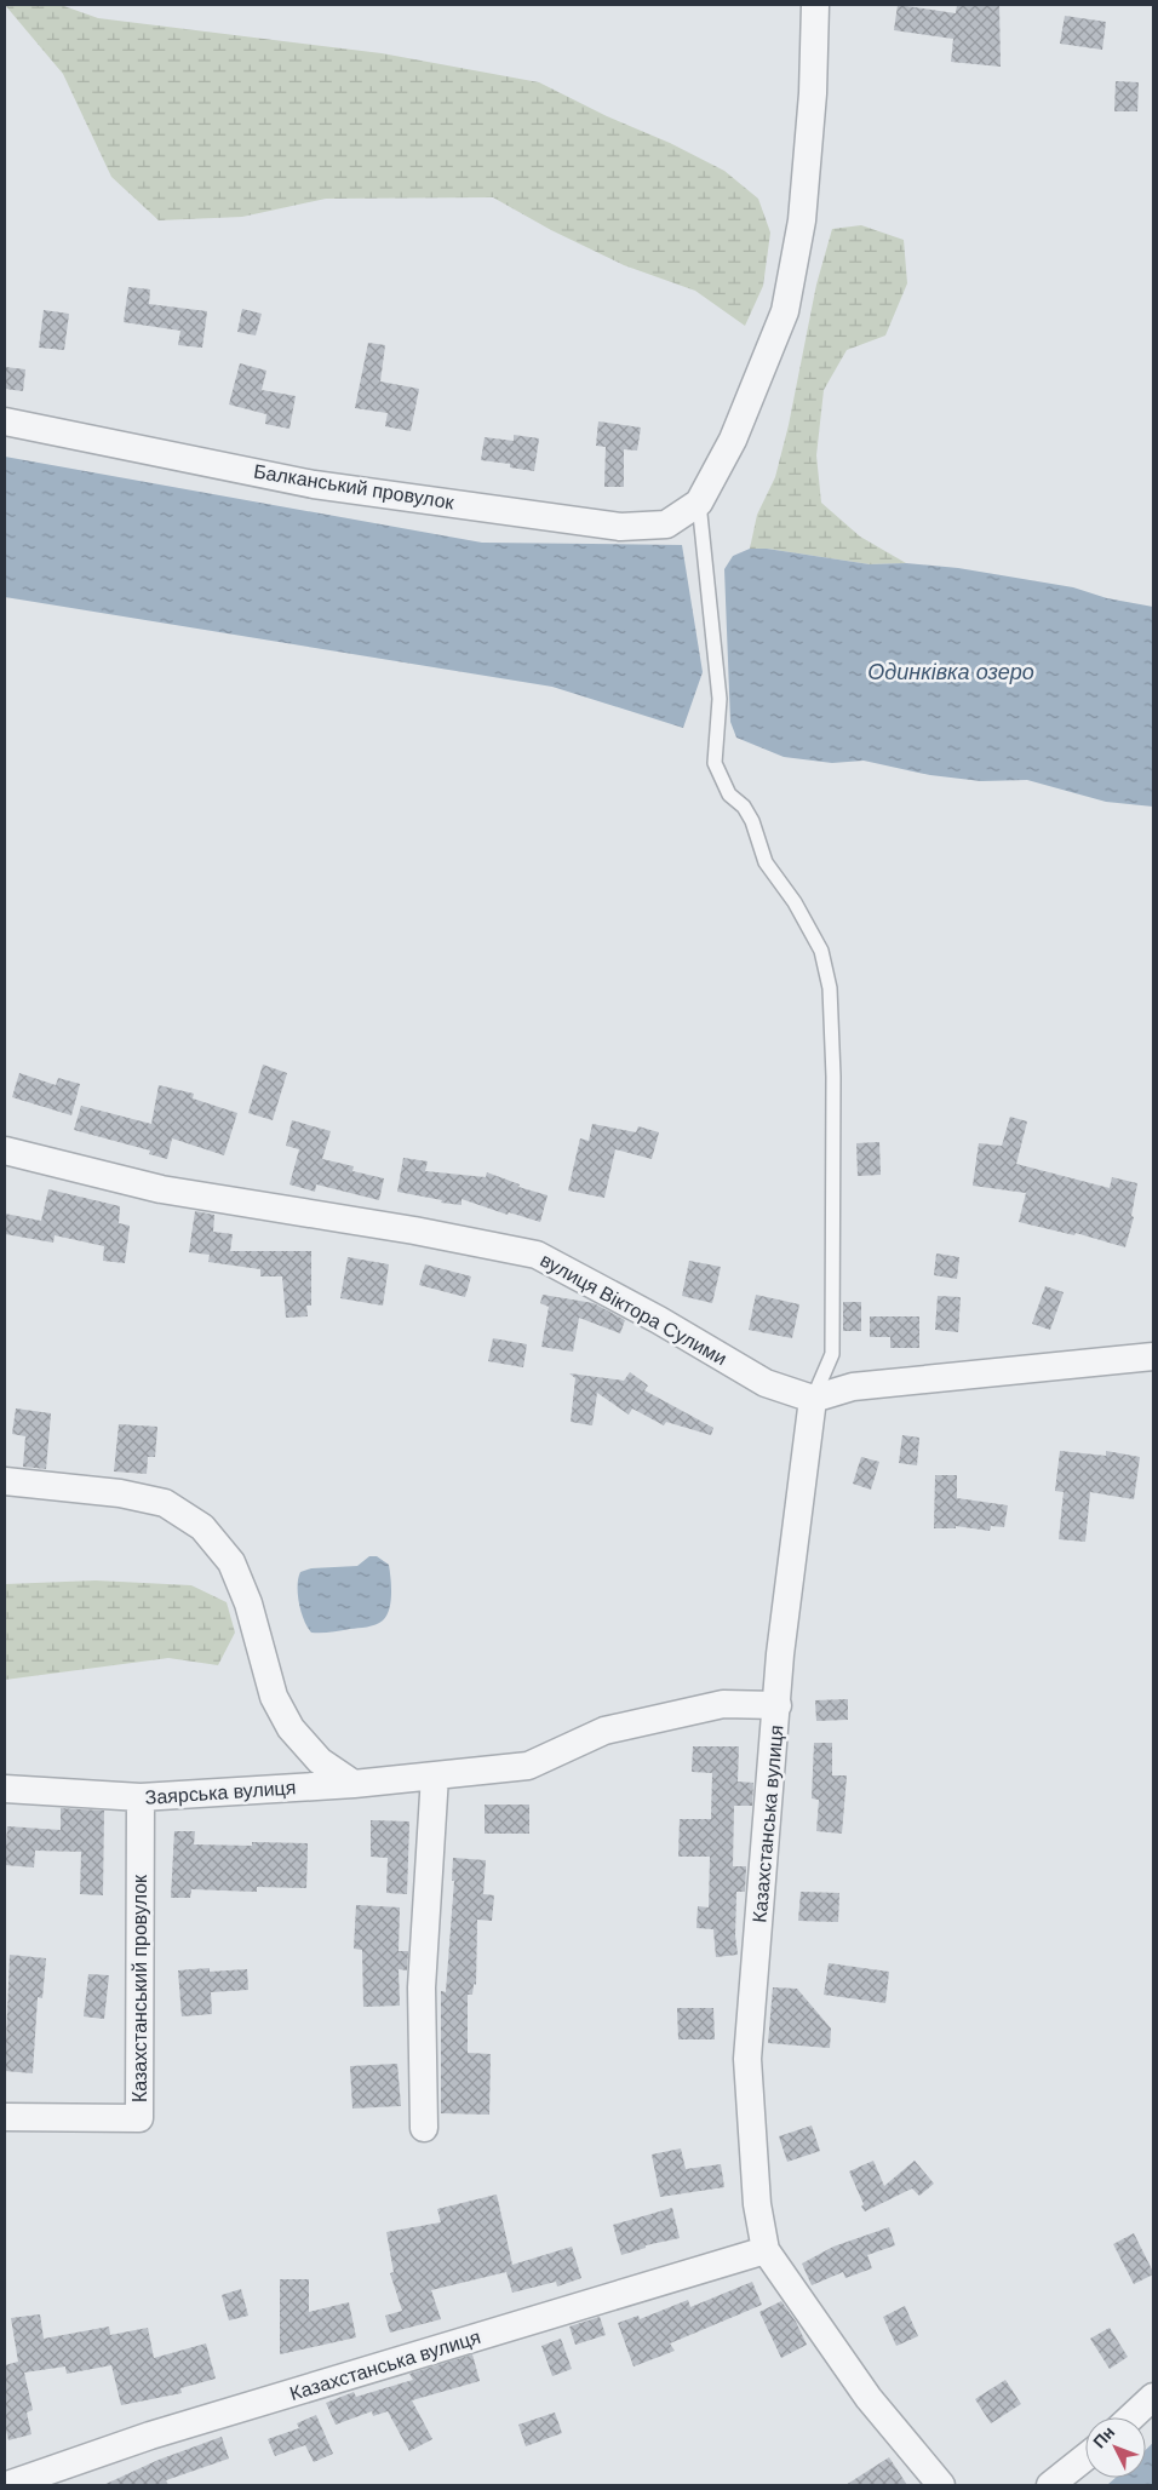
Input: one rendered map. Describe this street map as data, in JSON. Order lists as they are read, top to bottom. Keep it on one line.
{"streets":{"street":["Балканський провулок","вулиця Віктора Сулими","Заярська вулиця","Казахстанська вулиця","Казахстанський провулок"]},"crossings":[["вулиця Віктора Сулими","Казахстанська вулиця"],["Заярська вулиця","Казахстанська вулиця"],["Заярська вулиця","Казахстанський провулок"]],"water":["Одинківка озеро"],"north":"top left"}
